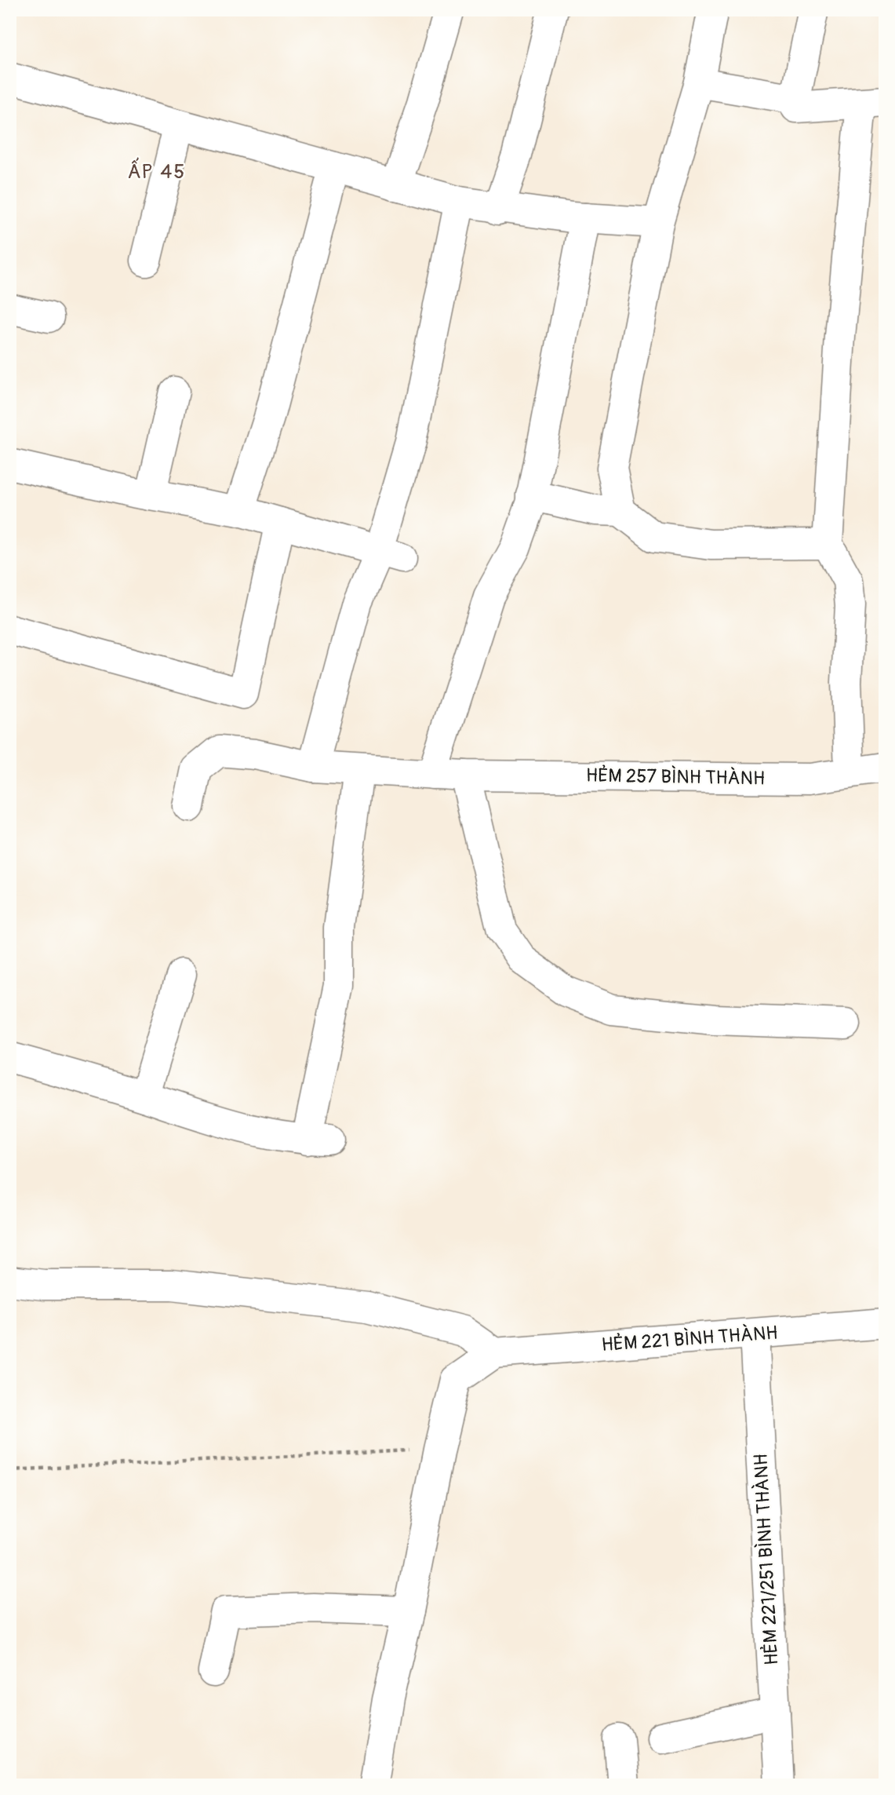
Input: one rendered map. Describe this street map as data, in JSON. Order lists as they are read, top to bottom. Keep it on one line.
{"streets":{"street":["HẺM 257 BÌNH THÀNH","HẺM 221 BÌNH THÀNH","HẺM 221/251 BÌNH THÀNH"]},"crossings":[["HẺM 221 BÌNH THÀNH","HẺM 221/251 BÌNH THÀNH"]],"districts":["ẤP 45"]}
